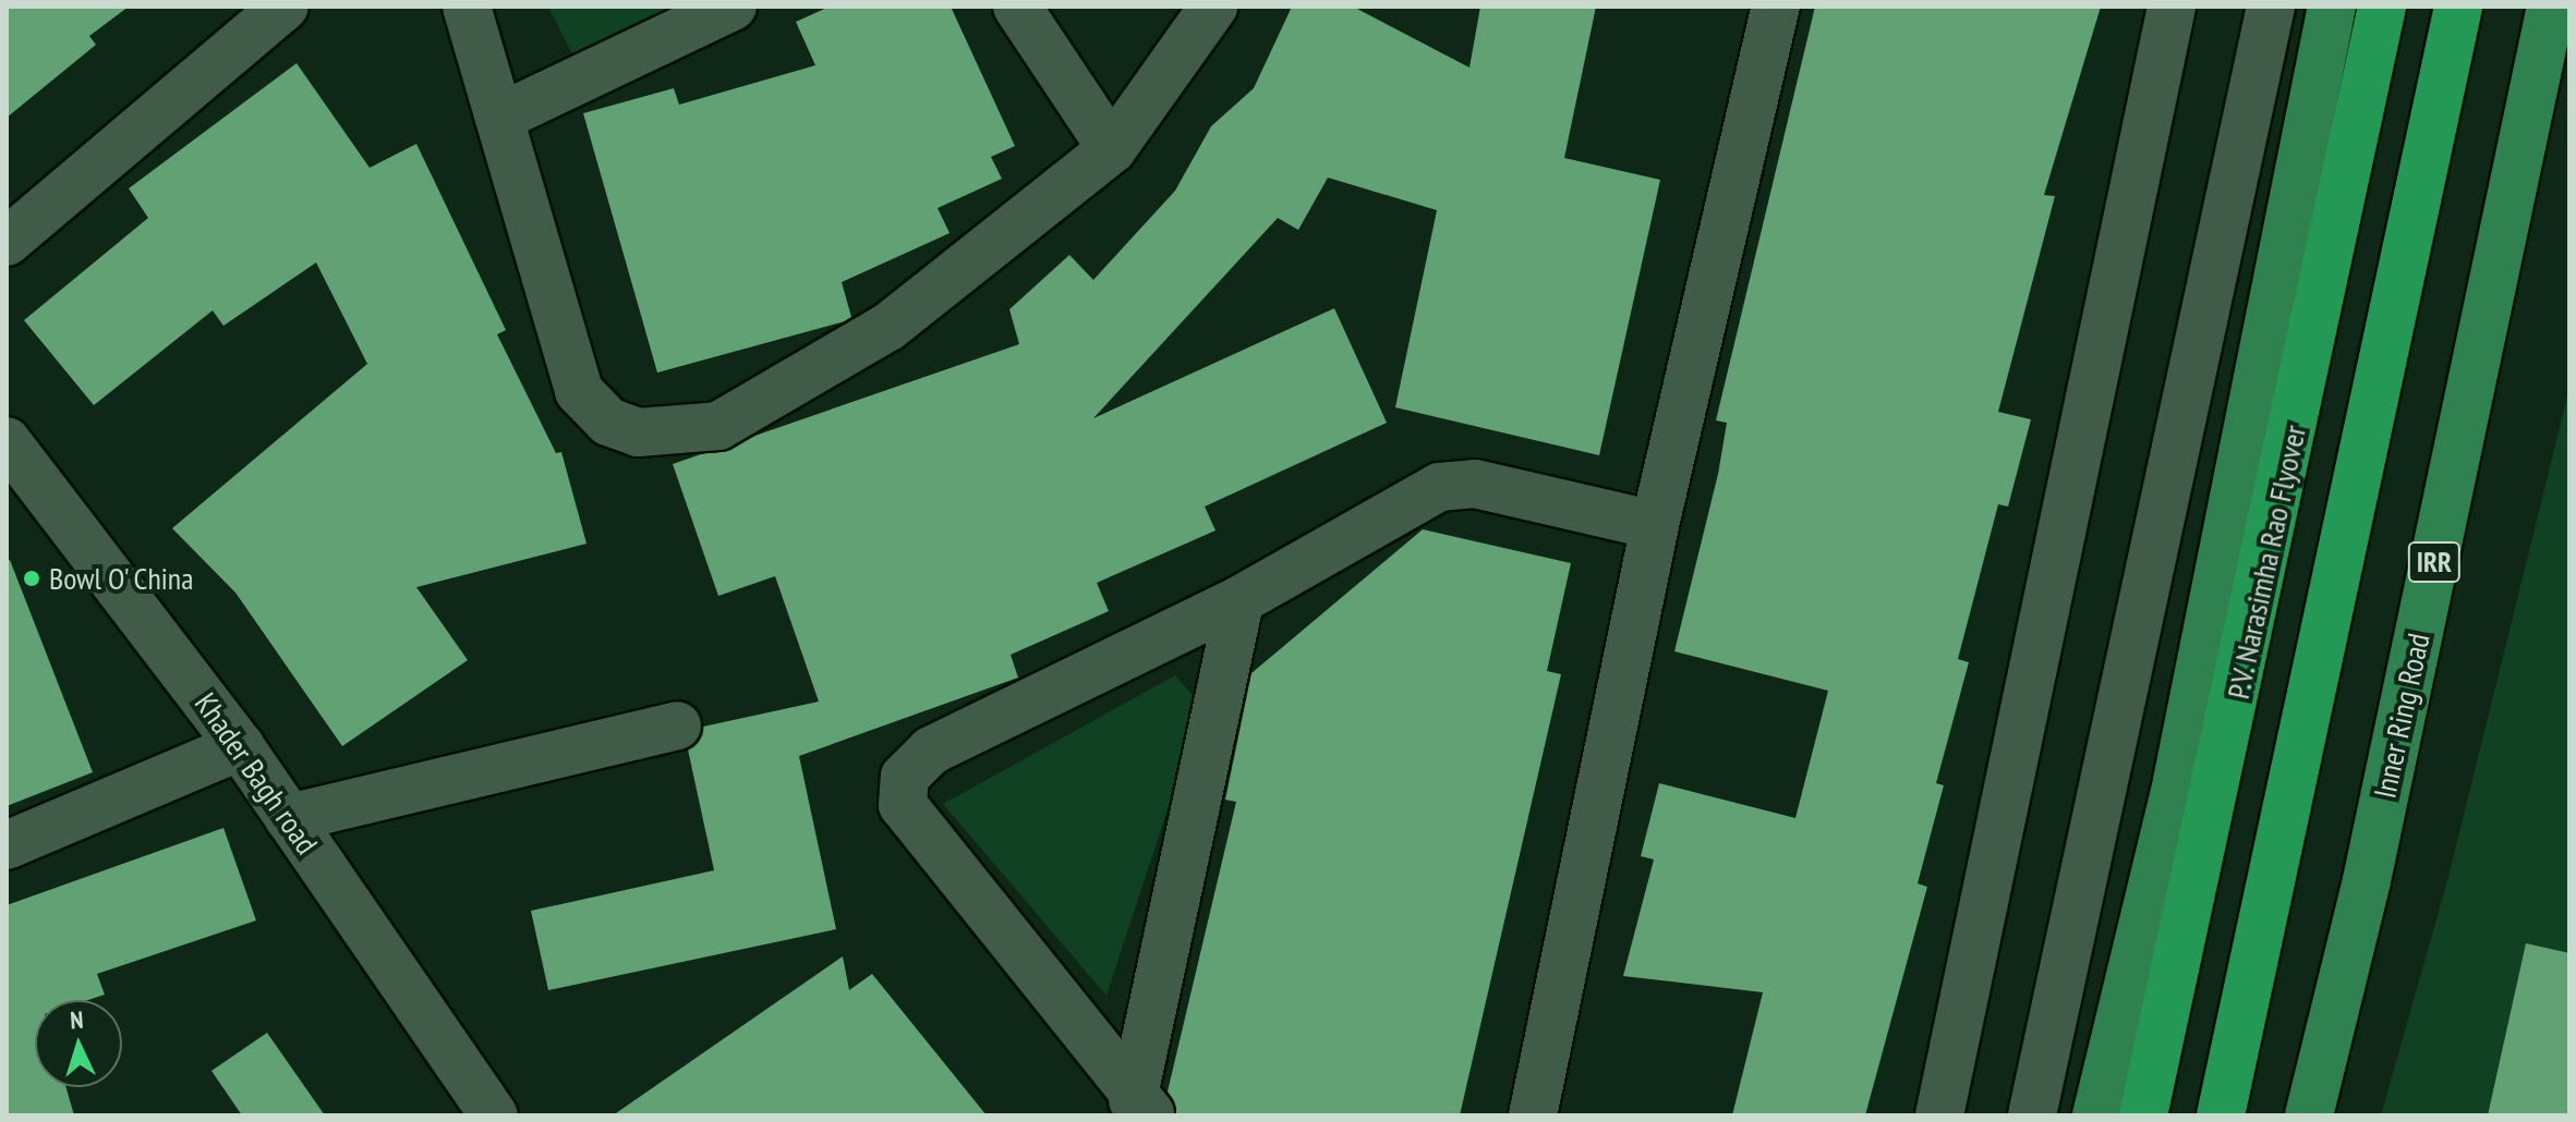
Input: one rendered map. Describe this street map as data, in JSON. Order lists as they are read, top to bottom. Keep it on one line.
{"streets":{"highway":["P.V. Narasimha Rao Flyover"],"main road":["IRR","Inner Ring Road"],"street":["Khader Bagh road"]},"places":["Bowl O' China"],"north":"top"}
